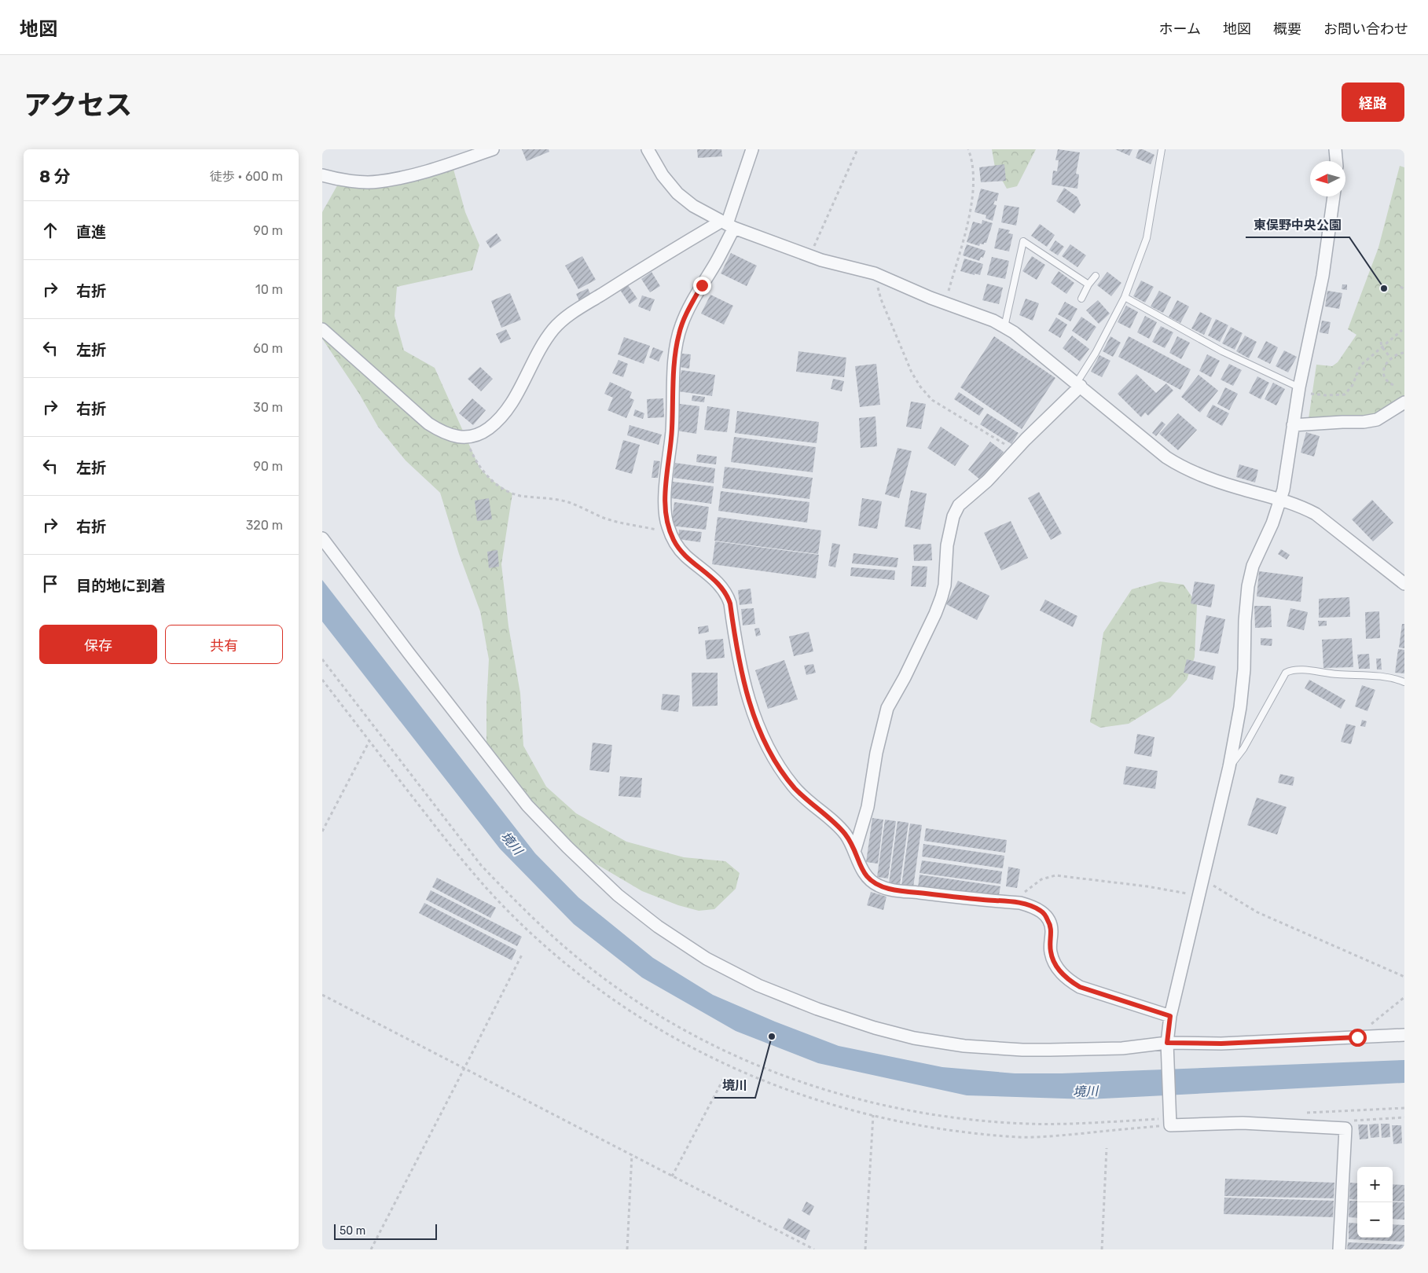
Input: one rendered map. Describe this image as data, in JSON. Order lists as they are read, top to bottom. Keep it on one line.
{"water":["境川"],"places":["東俣野中央公園","境川"],"scale_bar":"50 m","north":"left","page":{"header":"地図","nav":["ホーム","地図","概要","お問い合わせ"],"title":"アクセス","buttons":["経路",["保存","共有"]],"heading":["8 分","徒歩 · 600 m"],"list":[["直進","90 m"],["右折","10 m"],["左折","60 m"],["右折","30 m"],["左折","90 m"],["右折","320 m"],"目的地に到着"],"map_buttons":["+","−"],"scale":"50 m"}}
